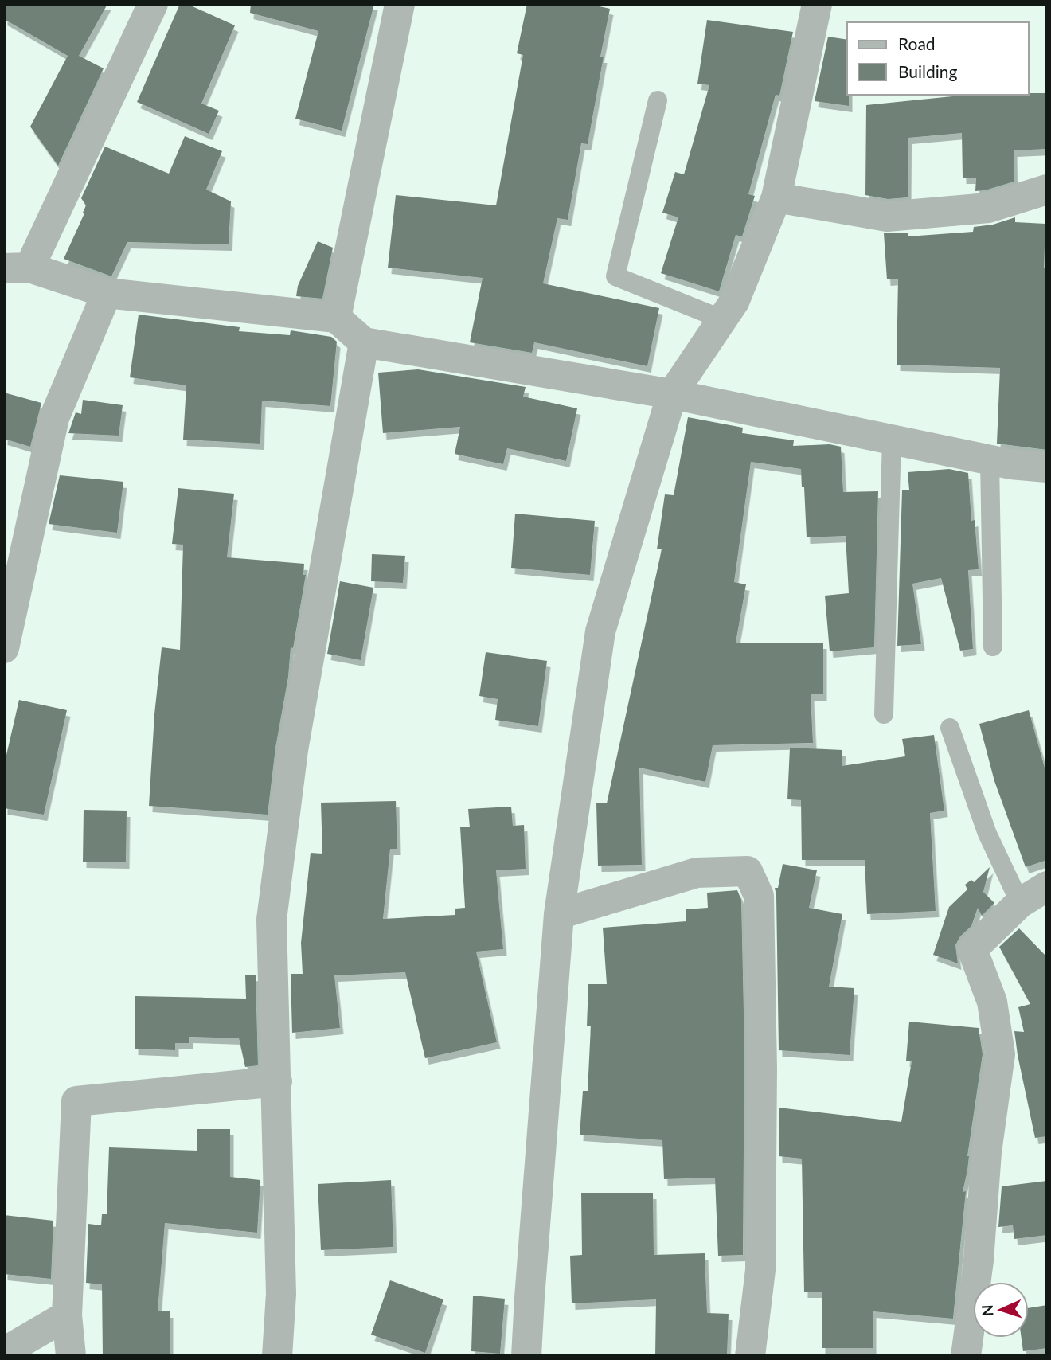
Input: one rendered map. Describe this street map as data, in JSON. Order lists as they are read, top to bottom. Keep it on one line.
{"legend":["Road","Building"],"north":"left"}
